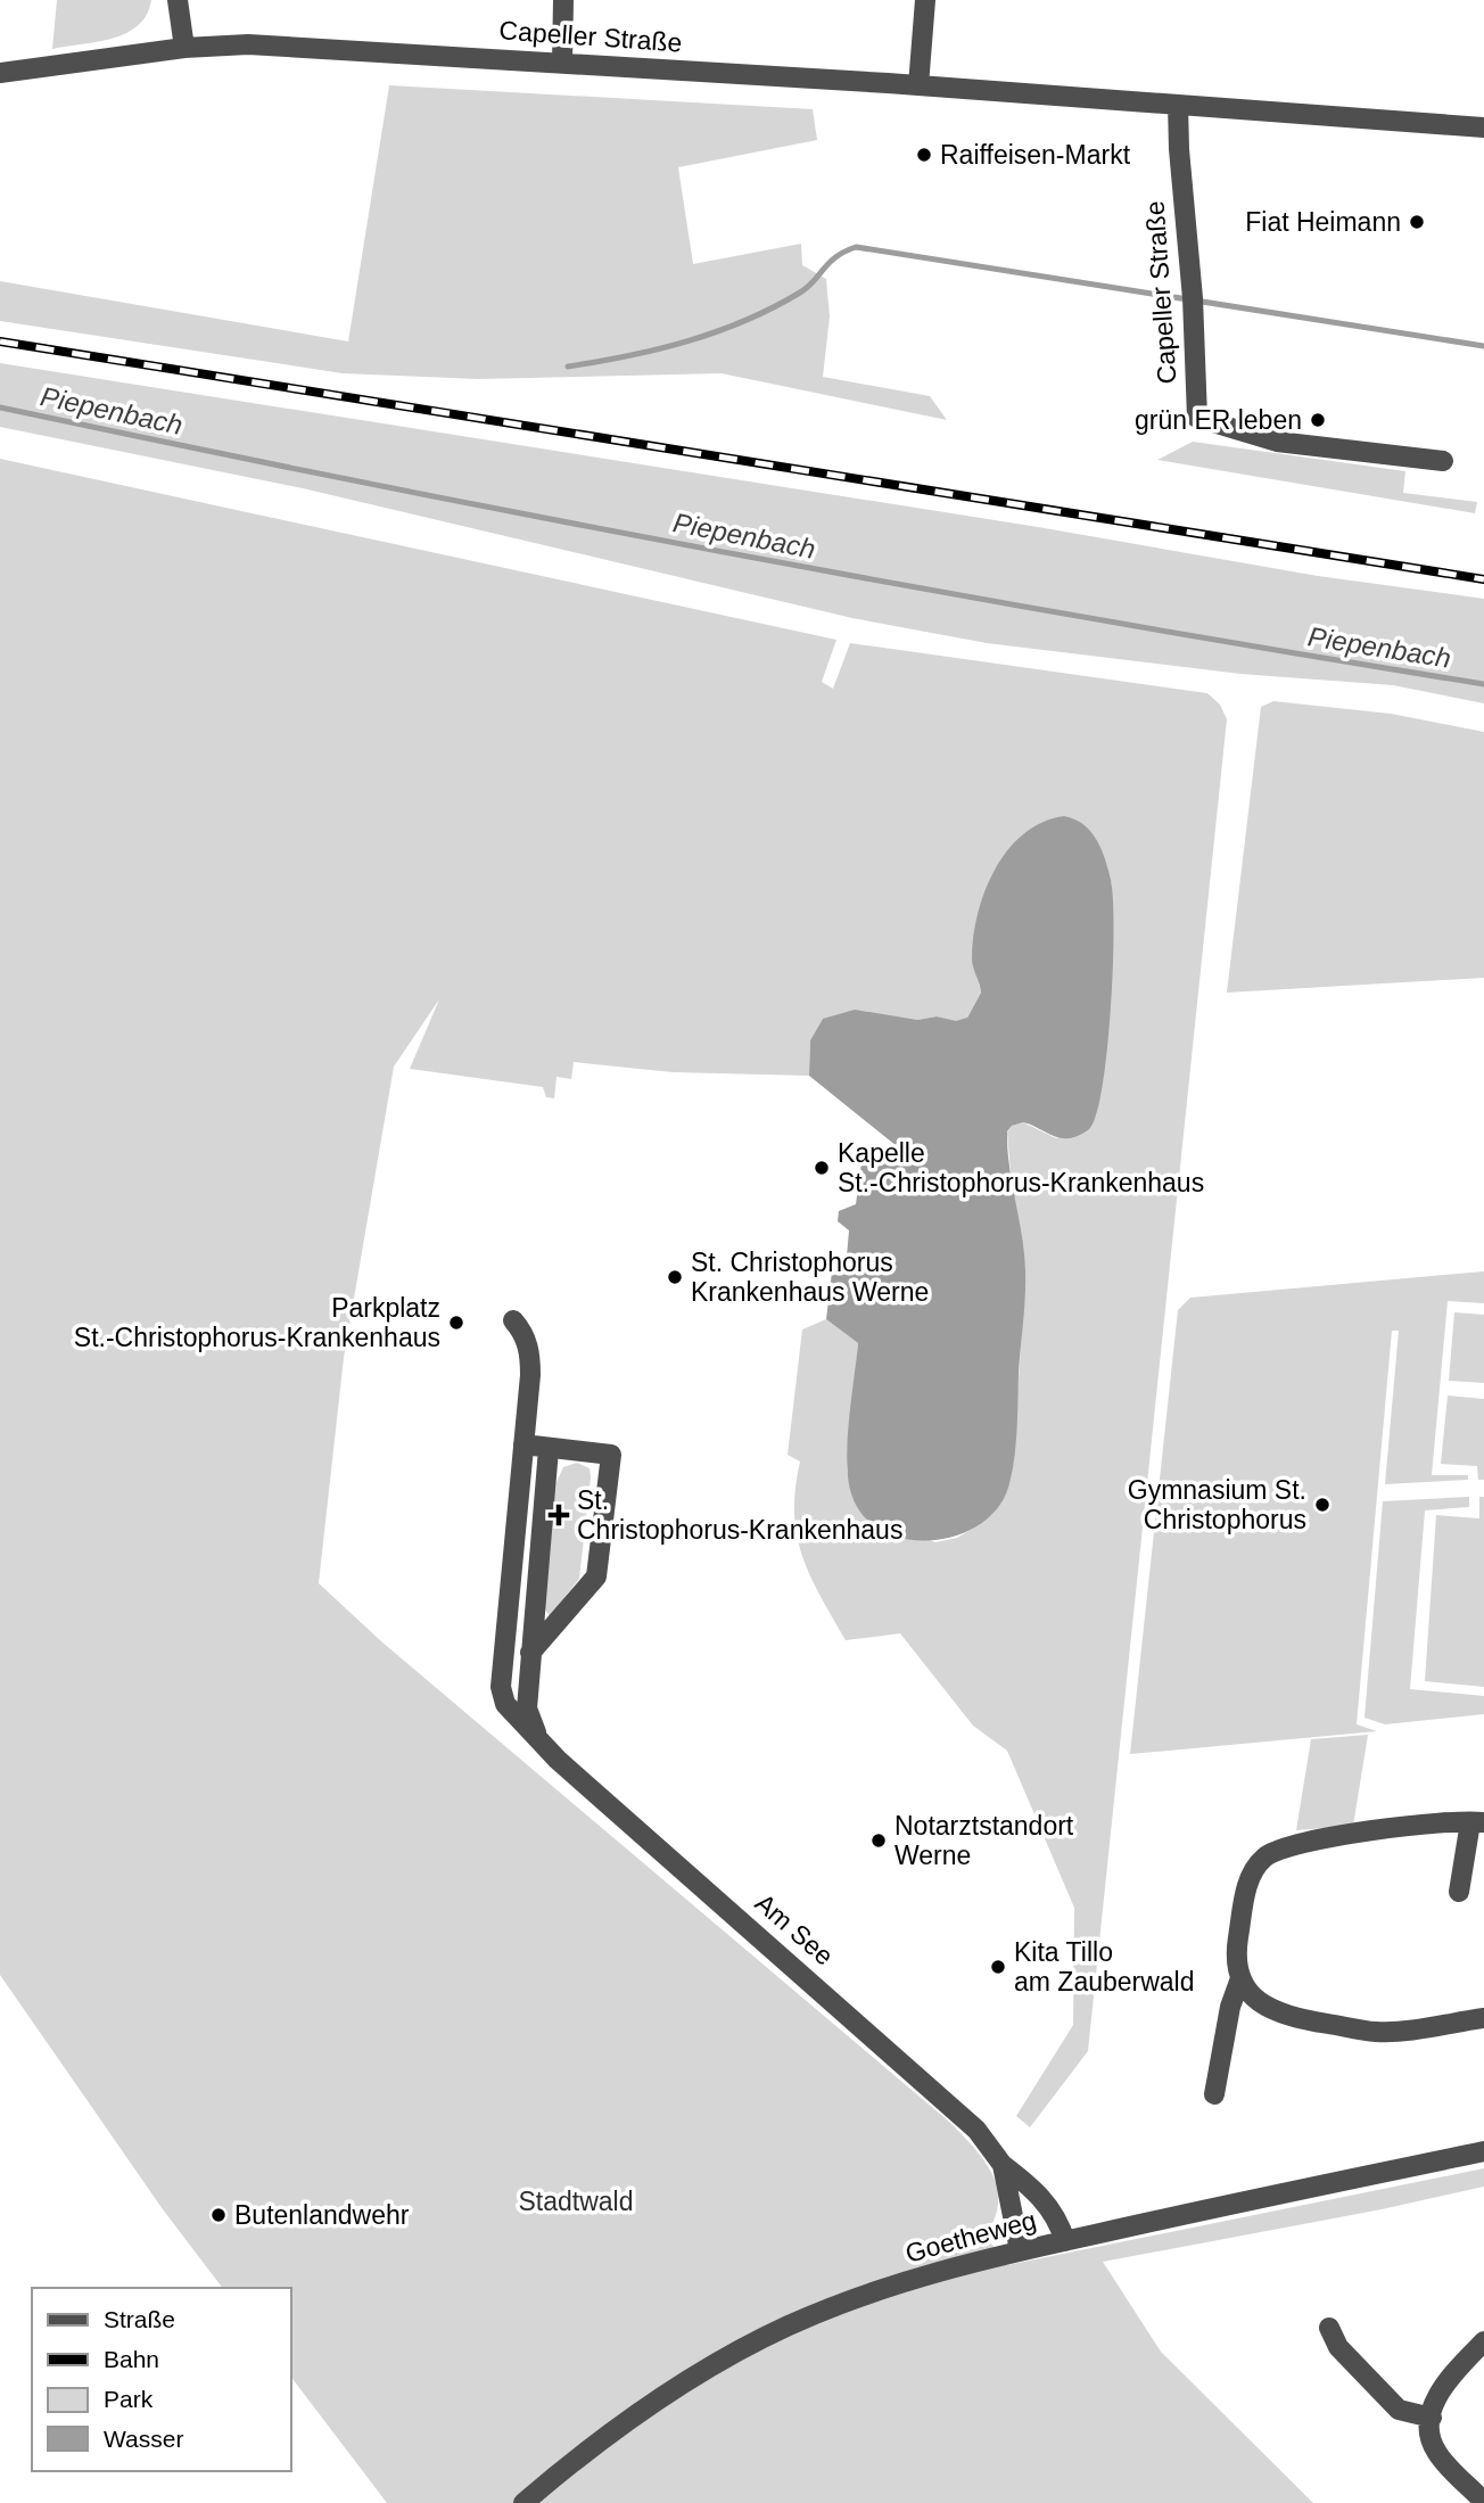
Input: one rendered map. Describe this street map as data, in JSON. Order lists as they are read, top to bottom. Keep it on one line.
{"streets":{"street":["Capeller Straße","Am See","Goetheweg"]},"crossings":[["Am See","Goetheweg"]],"water":["Piepenbach"],"parks":["Stadtwald"],"places":{"other":["Raiffeisen-Markt","Fiat Heimann","grün ER leben","Kapelle St.-Christophorus-Krankenhaus","St. Christophorus Krankenhaus Werne","Parkplatz St.-Christophorus-Krankenhaus","Gymnasium St. Christophorus","Notarztstandort Werne","Kita Tillo am Zauberwald","Butenlandwehr"],"health":["St. Christophorus-Krankenhaus"]},"legend":["Straße","Bahn","Park","Wasser"]}
